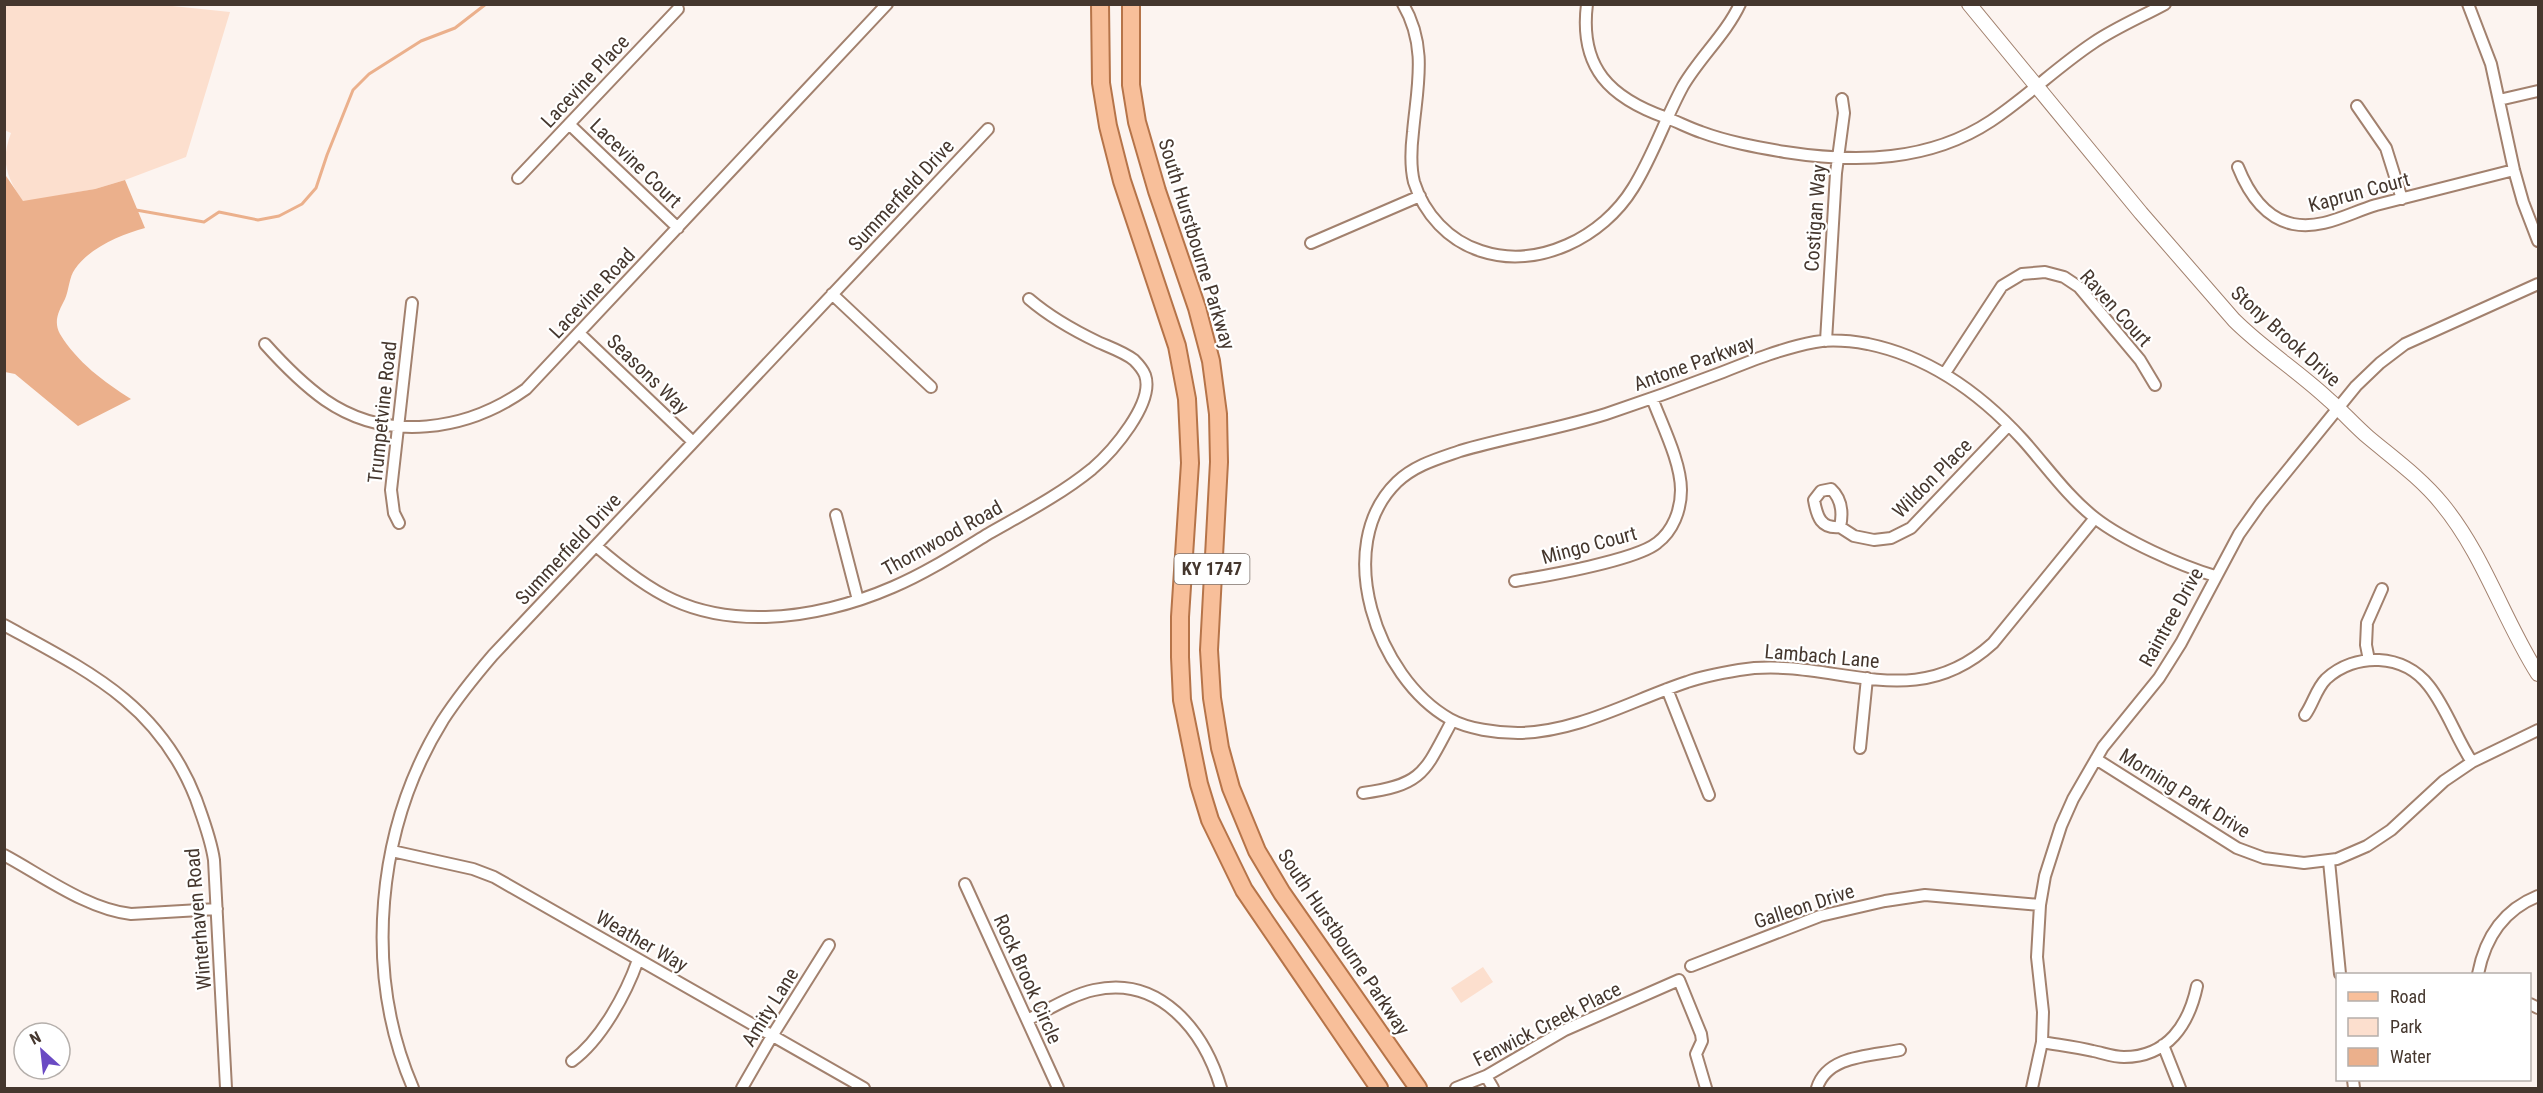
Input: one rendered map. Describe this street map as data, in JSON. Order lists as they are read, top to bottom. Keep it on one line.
{"streets":{"main road":["South Hurstbourne Parkway","KY 1747"],"street":["Lacevine Place","Lacevine Court","Kaprun Court","Summerfield Drive","Costigan Way","Lacevine Road","Raven Court","Stony Brook Drive","Antone Parkway","Seasons Way","Trumpetvine Road","Wildon Place","Thornwood Road","Mingo Court","Raintree Drive","Lambach Lane","Morning Park Drive","Galleon Drive","Winterhaven Road","Weather Way","Rock Brook Circle","Amity Lane","Fenwick Creek Place"]},"crossings":[["Lacevine Place","Lacevine Court"],["Lacevine Court","Lacevine Road"],["Summerfield Drive","Seasons Way"],["Summerfield Drive","Thornwood Road"],["Summerfield Drive","Weather Way"],["Costigan Way","Antone Parkway"],["Lacevine Road","Seasons Way"],["Lacevine Road","Trumpetvine Road"],["Raven Court","Antone Parkway"],["Stony Brook Drive","Raintree Drive"],["Antone Parkway","Wildon Place"],["Antone Parkway","Mingo Court"],["Antone Parkway","Raintree Drive"],["Antone Parkway","Lambach Lane"],["Raintree Drive","Morning Park Drive"],["Raintree Drive","Galleon Drive"],["Weather Way","Amity Lane"]],"legend":["Road","Park","Water"],"north":"top left"}
